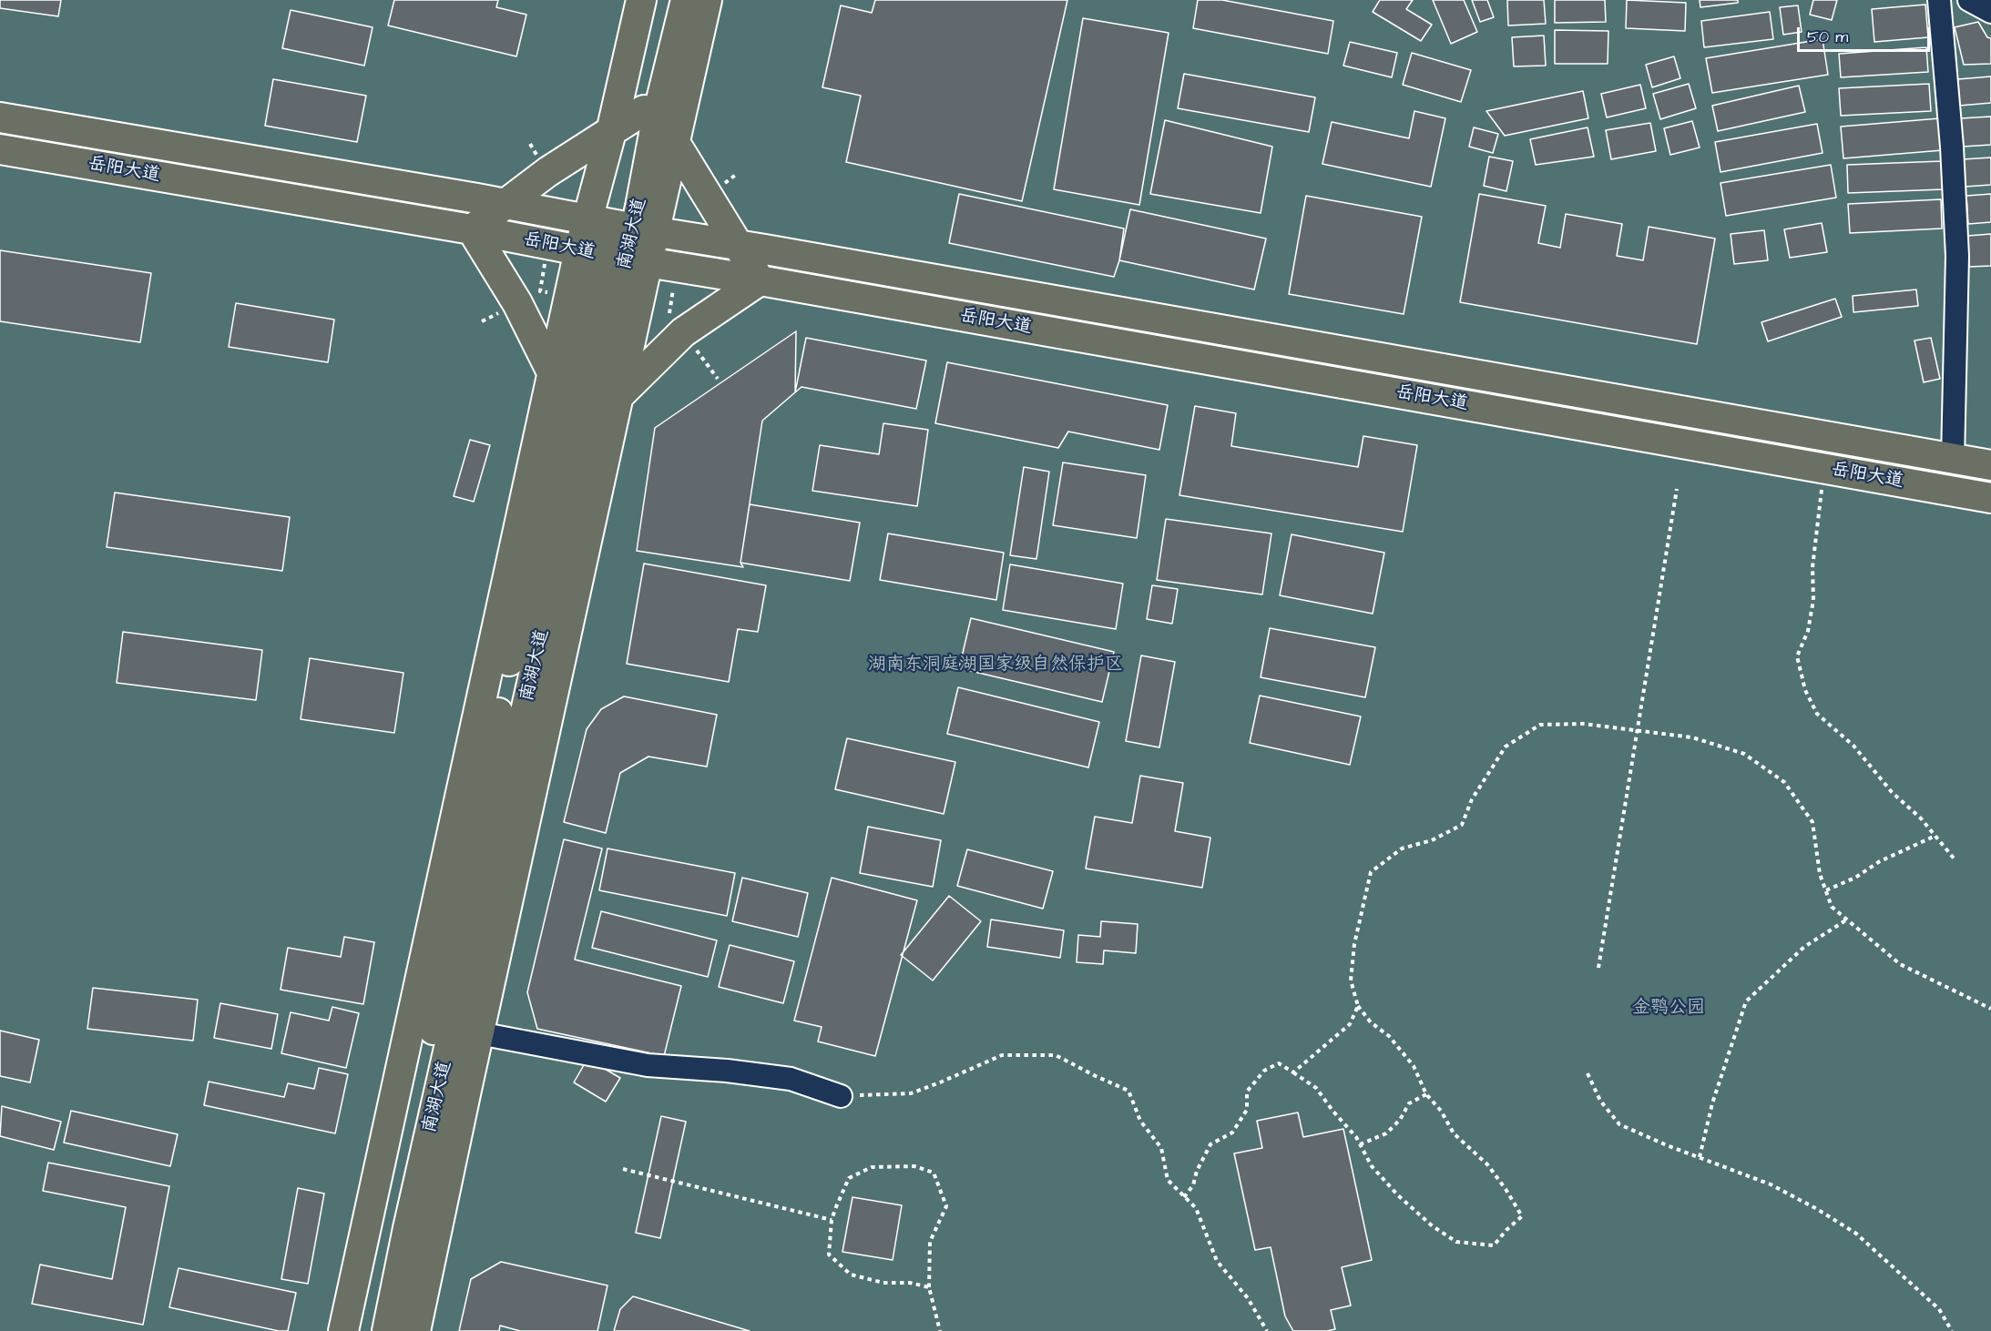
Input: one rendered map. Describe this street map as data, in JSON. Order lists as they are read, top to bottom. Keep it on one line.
{"streets":{"main road":["岳阳大道","南湖大道"]},"crossings":[["岳阳大道","南湖大道"]],"parks":["湖南东洞庭湖国家级自然保护区","金鹗公园"],"scale_bar":"50 m"}
